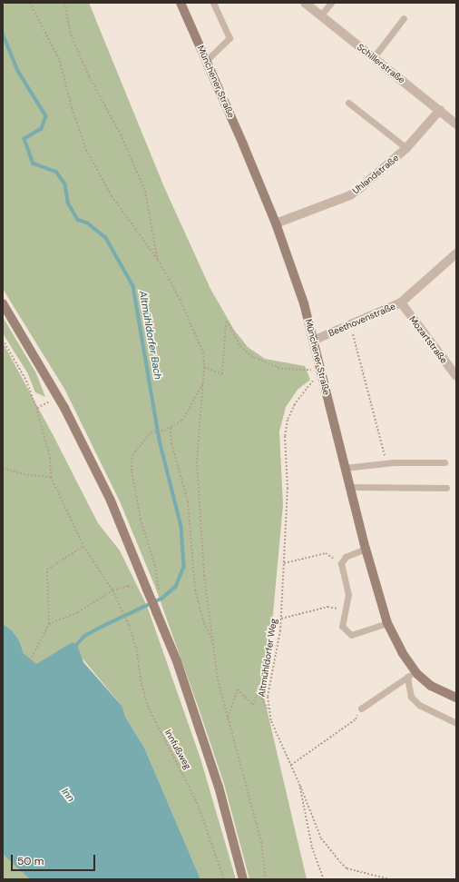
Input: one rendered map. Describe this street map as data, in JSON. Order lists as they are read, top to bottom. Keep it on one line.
{"streets":{"street":["Schillerstraße","Münchener Straße","Uhlandstraße","Beethovenstraße","Mozartstraße"],"path":["Altmühldorfer Weg","Innfußweg"]},"crossings":[["Schillerstraße","Uhlandstraße"],["Münchener Straße","Uhlandstraße"],["Münchener Straße","Beethovenstraße"],["Beethovenstraße","Mozartstraße"]],"water":["Altmühldorfer Bach","Inn"],"scale_bar":"50 m"}
